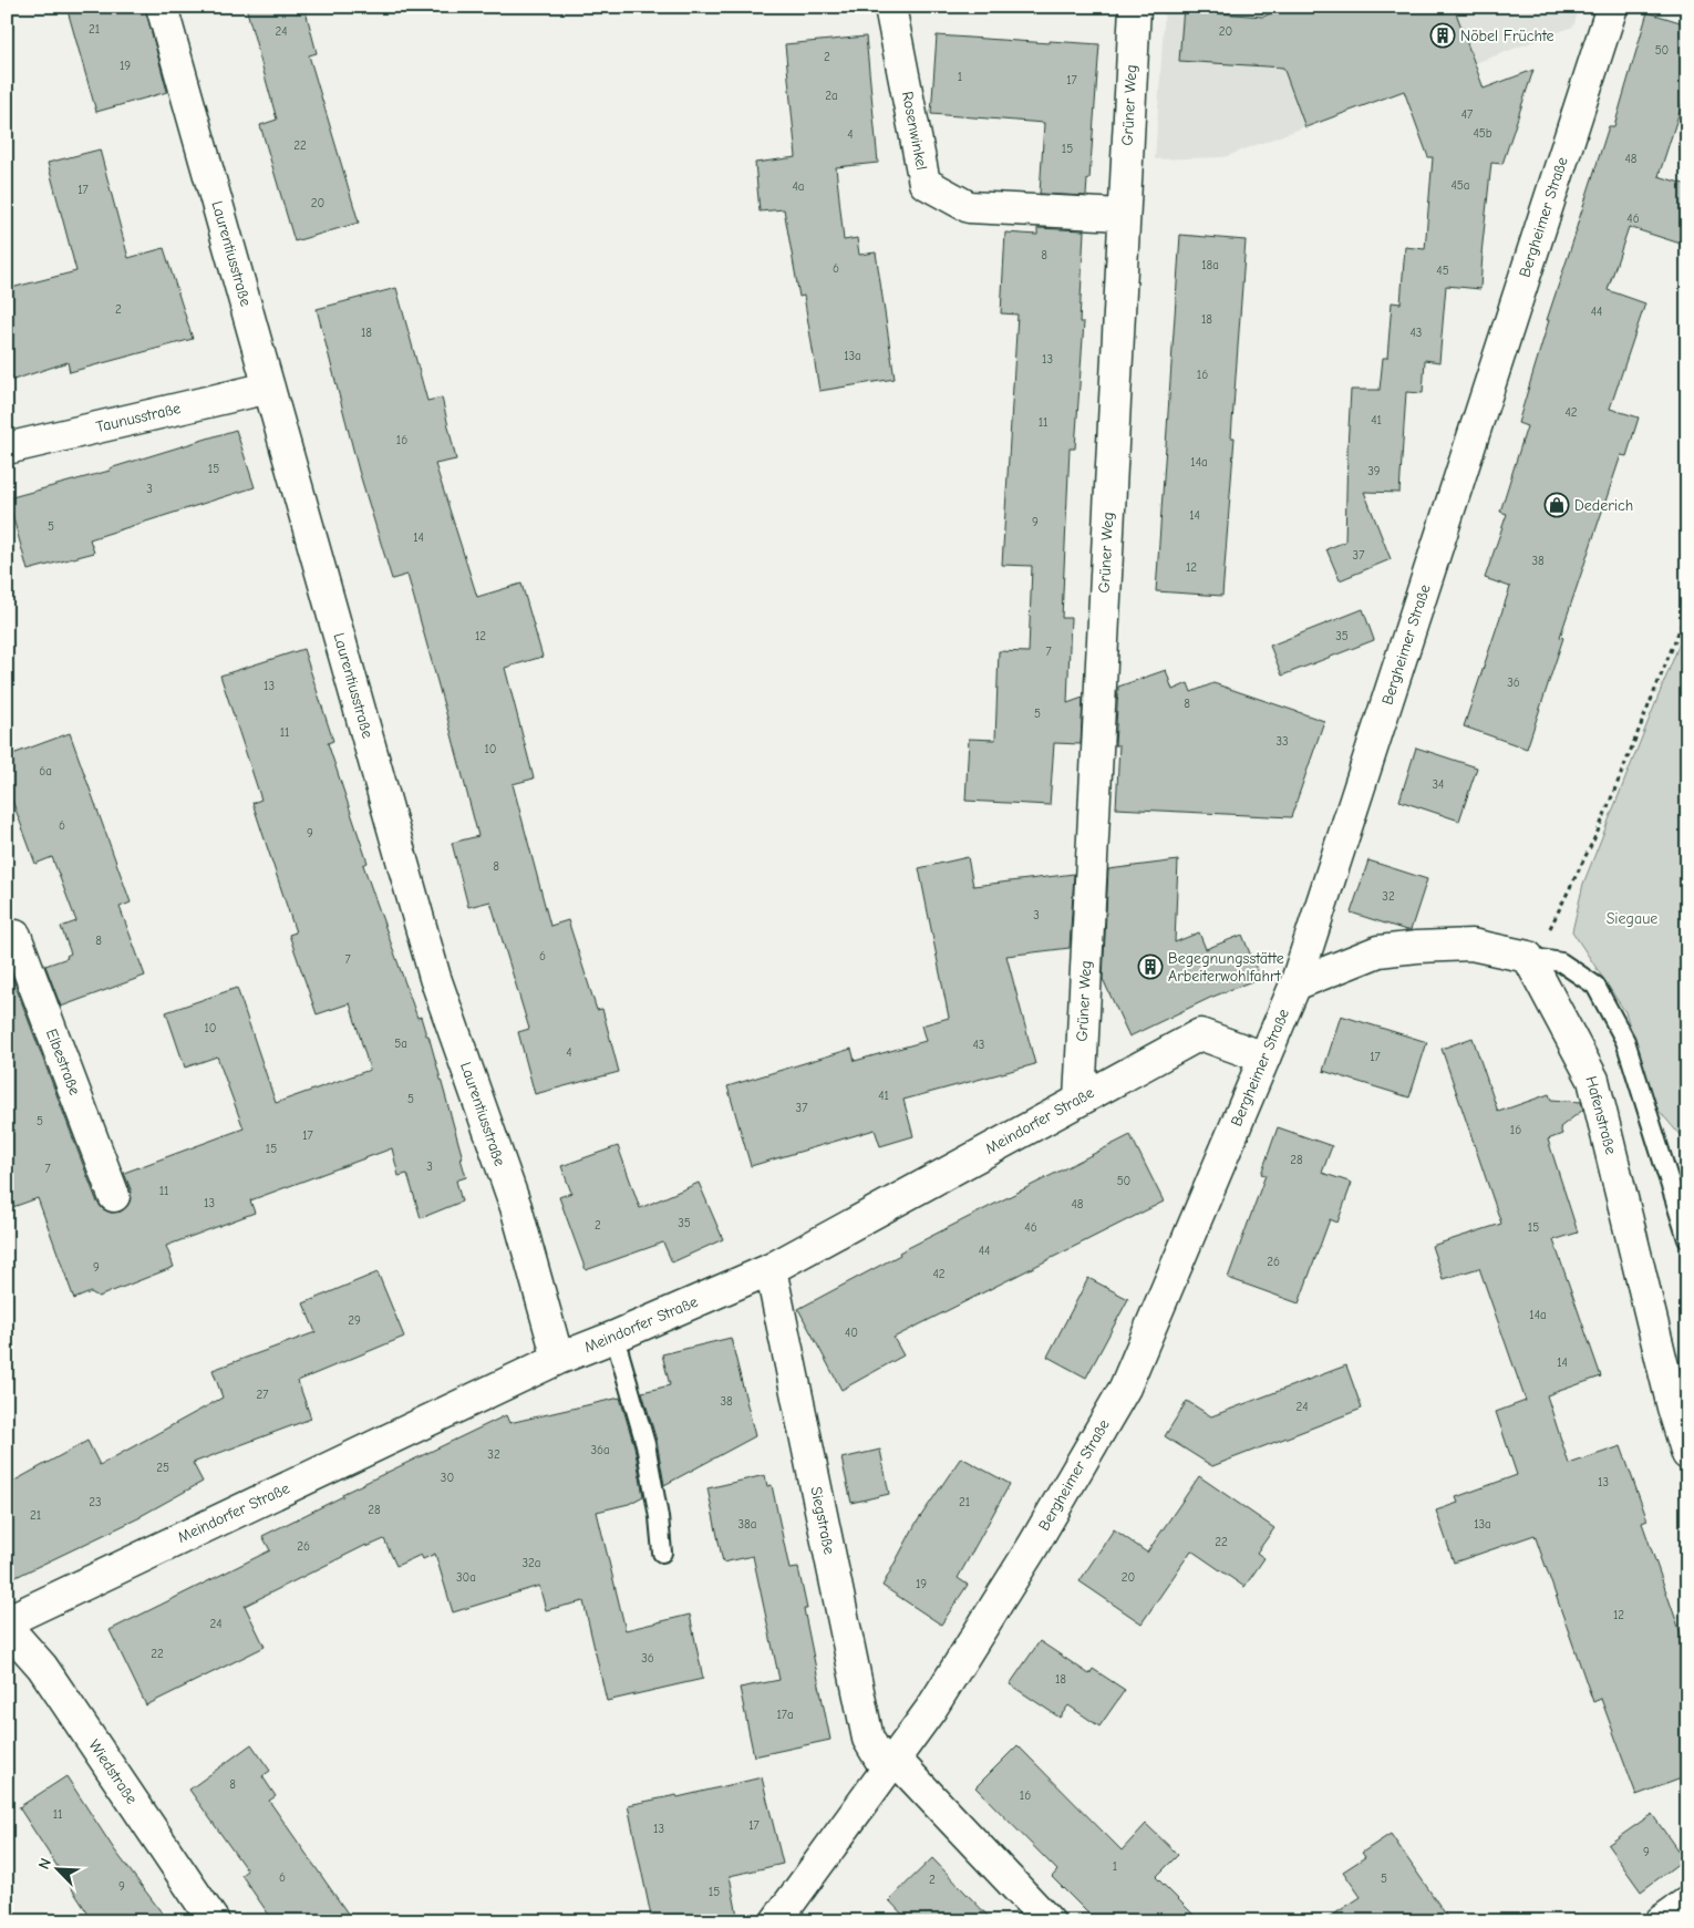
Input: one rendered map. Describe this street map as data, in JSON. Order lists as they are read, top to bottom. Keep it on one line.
{"streets":{"street":["Grüner Weg","Rosenwinkel","Bergheimer Straße","Laurentiusstraße","Taunusstraße","Elbestraße","Hafenstraße","Meindorfer Straße","Siegstraße","Wiedstraße"]},"crossings":[["Grüner Weg","Rosenwinkel"],["Grüner Weg","Meindorfer Straße"],["Bergheimer Straße","Meindorfer Straße"],["Bergheimer Straße","Siegstraße"],["Laurentiusstraße","Taunusstraße"],["Laurentiusstraße","Meindorfer Straße"],["Meindorfer Straße","Siegstraße"]],"parks":["Siegaue"],"places":{"building":["Nöbel Früchte","Begegnungsstätte Arbeiterwohlfahrt"],"shop":["Dederich"]},"house_numbers":["21","24","20","50","2","19","1","17","2a","47","45b","4","22","15","48","45a","4a","17","20","46","8","18a","6","45","2","44","18","18","43","13a","13","16","42","41","11","16","14a","15","39","3","14","9","5","14","37","38","12","12","35","7","36","13","8","5","11","33","10","6a","34","6","9","8","32","3","8","6","7","10","5a","43","4","17","41","5","37","5","16","17","15","28","3","7","50","11","13","48","35","2","46","15","44","26","9","42","14a","29","40","14","27","38","24","36a","32","25","30","13","23","21","28","21","38a","13a","22","26","32a","30a","20","19","12","24","22","36","18","17a","8","16","11","17","13","9","1","6","5","2","9","15"],"north":"top left"}
